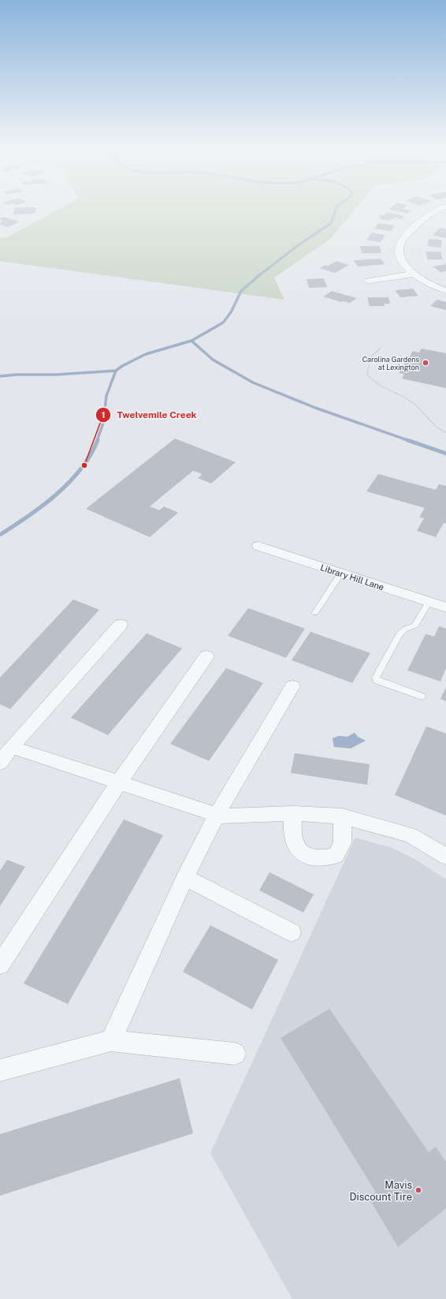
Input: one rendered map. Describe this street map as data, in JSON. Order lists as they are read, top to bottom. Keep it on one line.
{"streets":{"street":["Library Hill Lane"]},"places":["Carolina Gardens at Lexington","Twelvemile Creek","Mavis Discount Tire"]}
